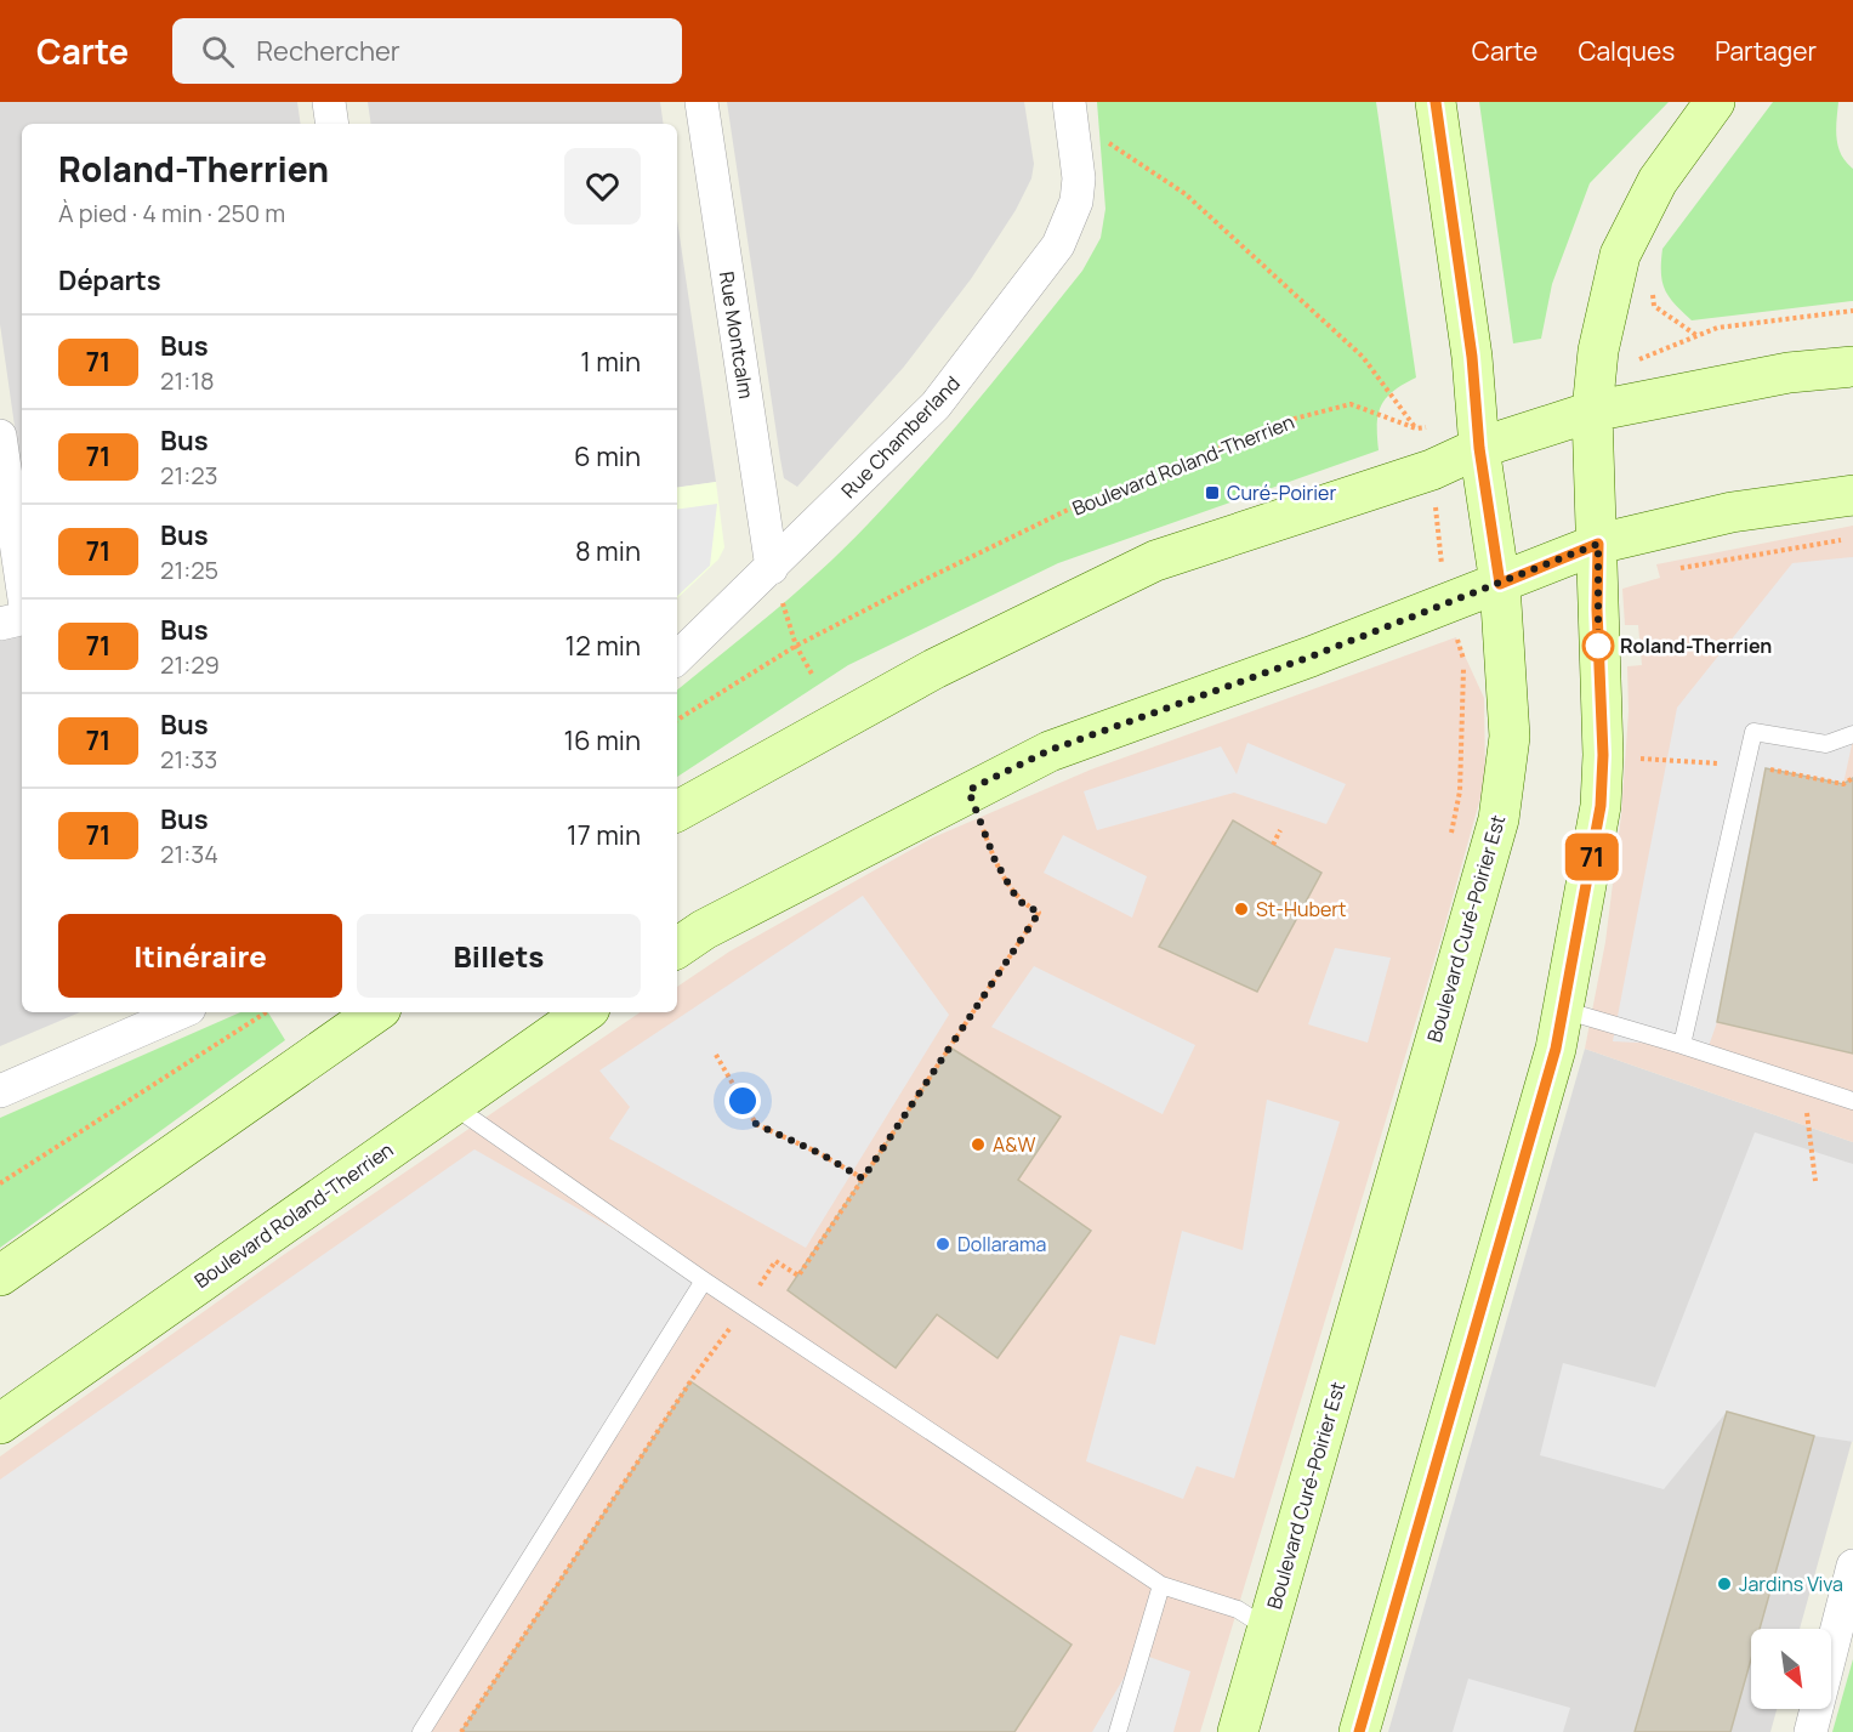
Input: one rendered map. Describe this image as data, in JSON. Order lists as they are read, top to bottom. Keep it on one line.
{"streets":{"main road":["Boulevard Roland-Therrien","Boulevard Curé-Poirier Est"],"street":["Rue Montcalm","Rue Chamberland"]},"crossings":[["Rue Montcalm","Rue Chamberland"],["Boulevard Roland-Therrien","Boulevard Curé-Poirier Est"]],"places":{"transit":["Curé-Poirier"],"other":["Roland-Therrien","St-Hubert","A&W","Dollarama","Jardins Viva"]},"lines":["bus line 71"],"north":"bottom right","page":{"header":"Carte","search":"Rechercher","nav":["Carte","Calques","Partager"],"on_map":"71","heading":[["Roland-Therrien","À pied · 4 min · 250 m"],"Départs"],"list":[{"mark":"71","name":"Bus","note":"21:18","value":"1 min"},{"mark":"71","name":"Bus","note":"21:23","value":"6 min"},{"mark":"71","name":"Bus","note":"21:25","value":"8 min"},{"mark":"71","name":"Bus","note":"21:29","value":"12 min"},{"mark":"71","name":"Bus","note":"21:33","value":"16 min"},{"mark":"71","name":"Bus","note":"21:34","value":"17 min"}],"buttons":["Itinéraire","Billets"]}}
